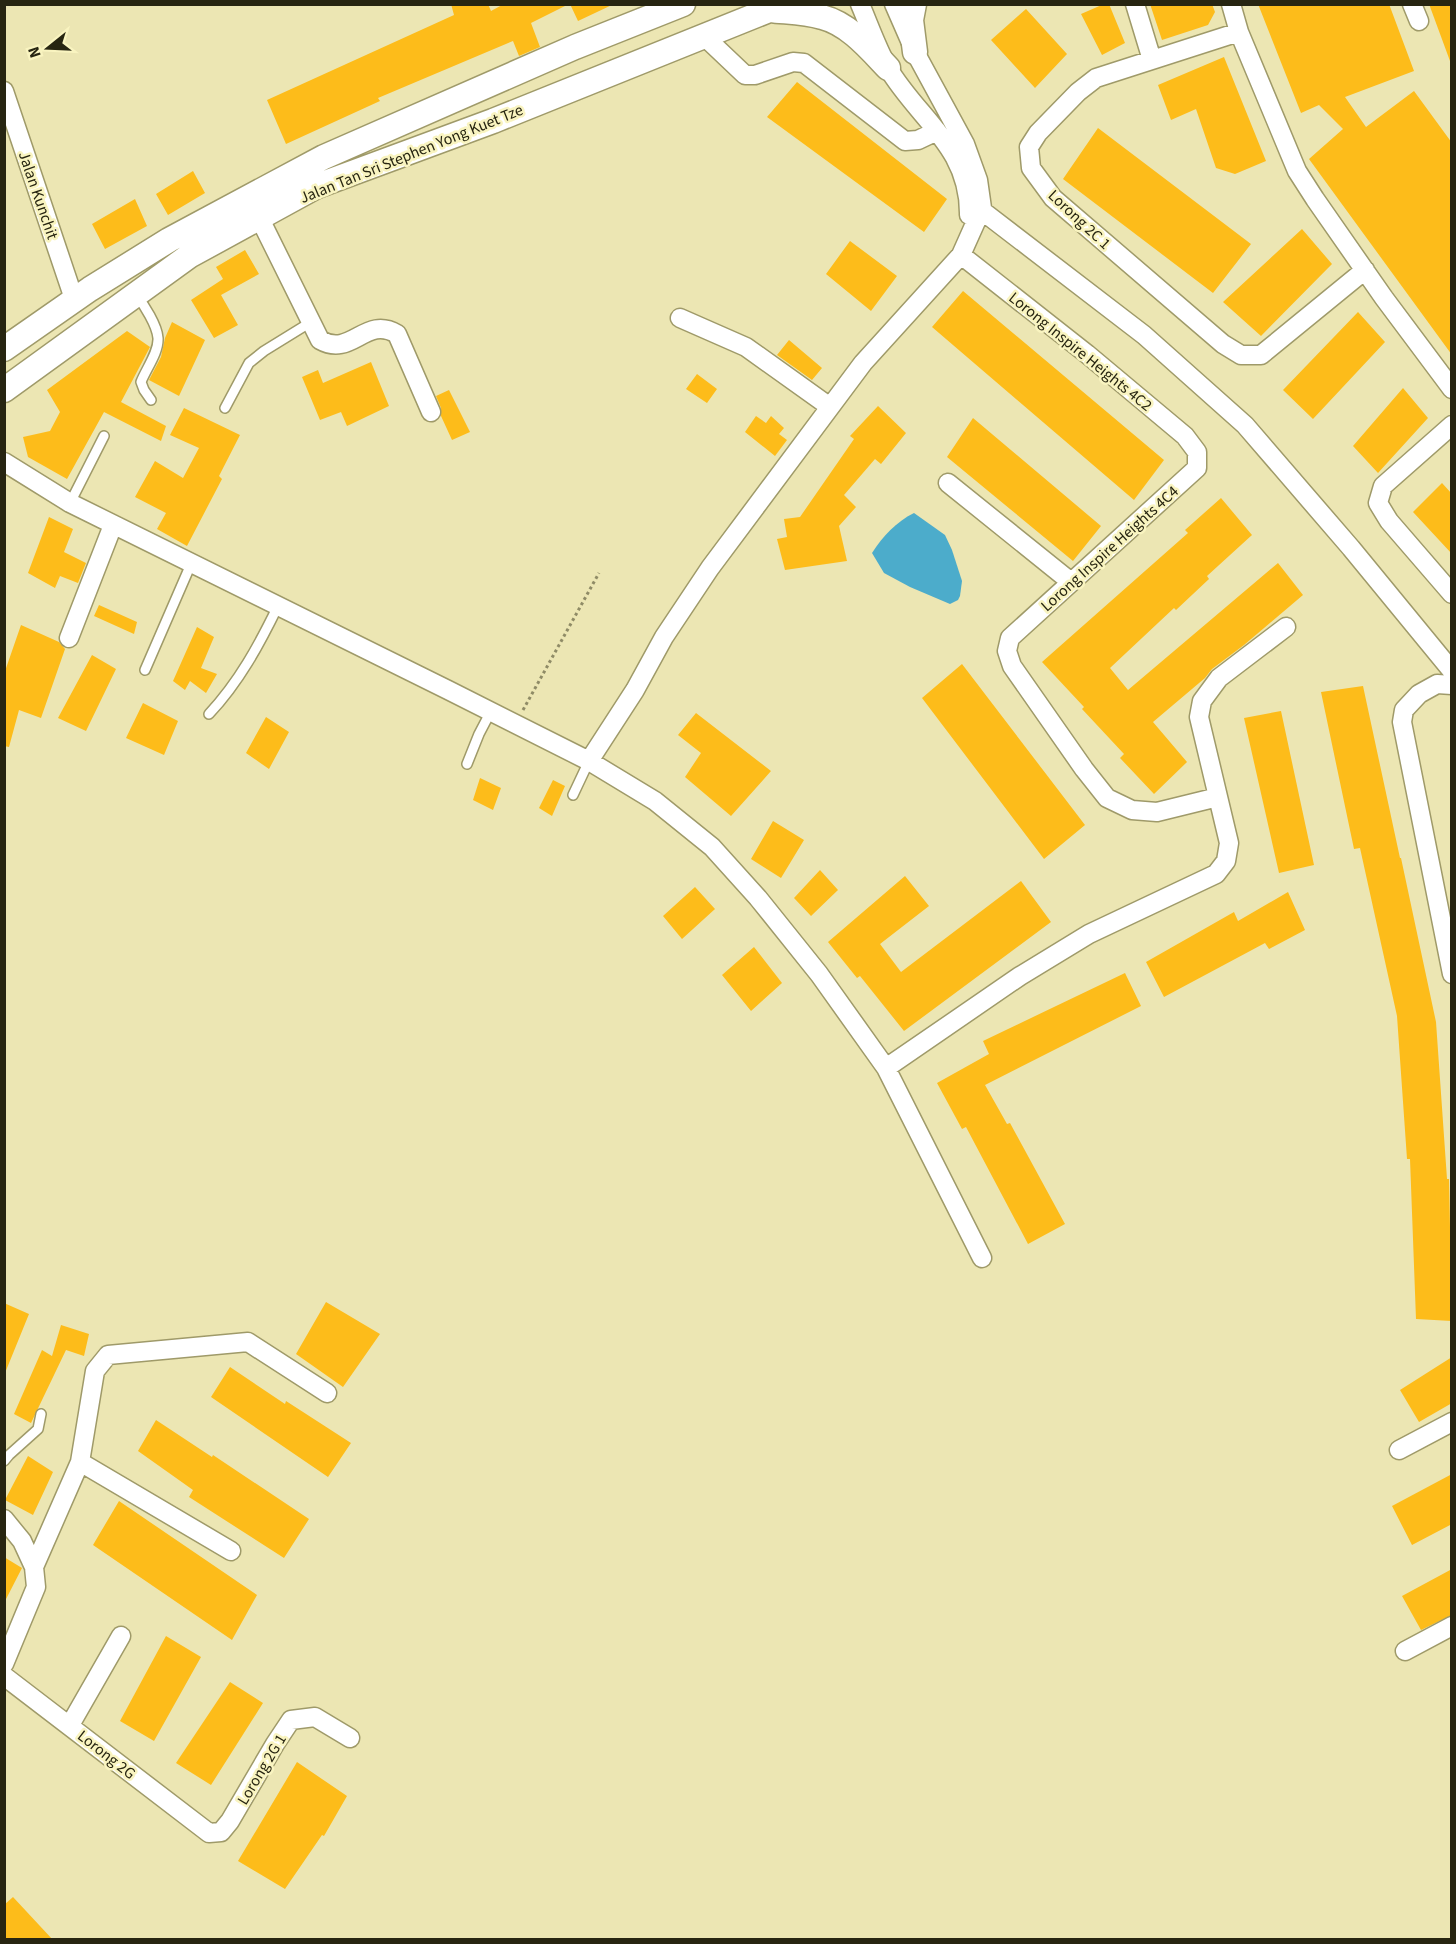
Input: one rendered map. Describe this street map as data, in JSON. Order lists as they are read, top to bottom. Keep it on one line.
{"streets":{"main road":["Jalan Tan Sri Stephen Yong Kuet Tze"],"street":["Jalan Kunchit","Lorong 2C 1","Lorong Inspire Heights 4C2","Lorong Inspire Heights 4C4","Lorong 2G","Lorong 2G 1"]},"crossings":[["Jalan Tan Sri Stephen Yong Kuet Tze","Jalan Kunchit"],["Lorong Inspire Heights 4C2","Lorong Inspire Heights 4C4"],["Lorong 2G","Lorong 2G 1"]],"north":"left"}
